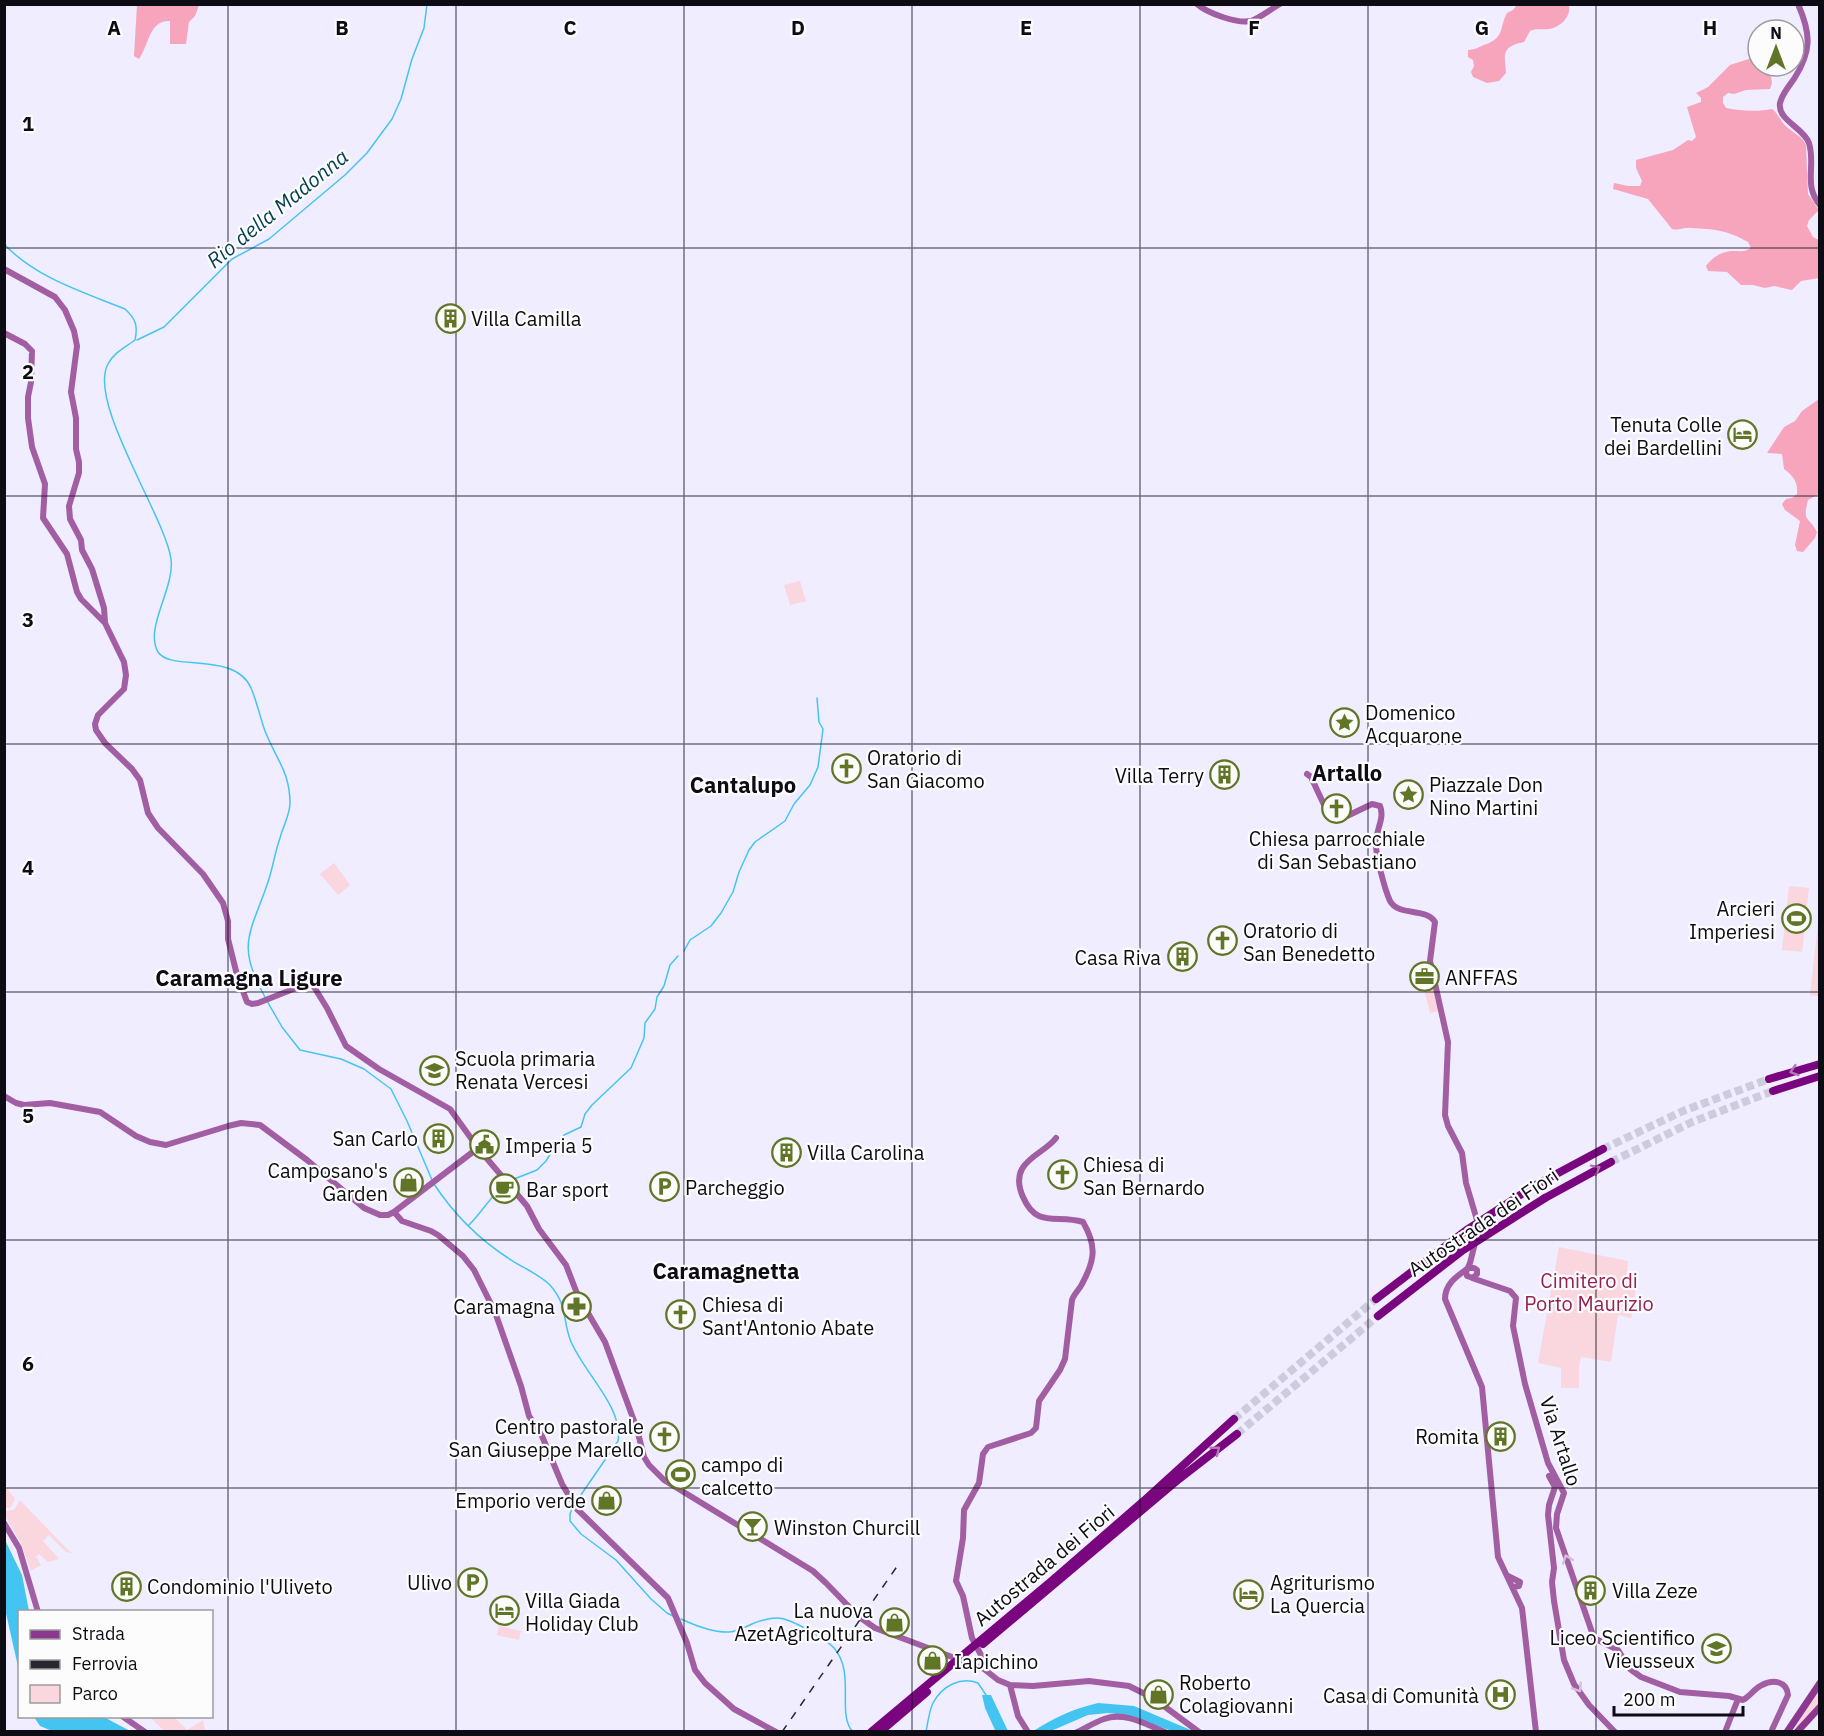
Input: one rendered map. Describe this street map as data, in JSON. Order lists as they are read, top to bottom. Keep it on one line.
{"streets":{"highway":["Autostrada dei Fiori"],"street":["Via Artallo"]},"one_way":["Via Artallo"],"districts":["Artallo","Cantalupo","Caramagna Ligure","Caramagnetta"],"water":["Rio della Madonna"],"parks":["Cimitero di Porto Maurizio"],"places":{"building":["Villa Camilla","Villa Terry","Casa Riva","San Carlo","Villa Carolina","Romita","Condominio l'Uliveto","Villa Zeze"],"hotel":["Tenuta Colle dei Bardellini","Agriturismo La Quercia","Villa Giada Holiday Club"],"place":["Domenico Acquarone","Piazzale Don Nino Martini"],"church":["Oratorio di San Giacomo","Chiesa parrocchiale di San Sebastiano","Oratorio di San Benedetto","Chiesa di San Bernardo","Chiesa di Sant'Antonio Abate","Centro pastorale San Giuseppe Marello"],"sports":["Arcieri Imperiesi","campo di calcetto"],"office":["ANFFAS"],"school or university":["Scuola primaria Renata Vercesi","Liceo Scientifico Vieusseux"],"public building":["Imperia 5"],"shop":["Camposano's Garden","Emporio verde","La nuova AzetAgricoltura","Iapichino","Roberto Colagiovanni"],"parking":["Parcheggio","Ulivo"],"cafe":["Bar sport"],"pharmacy":["Caramagna"],"bar":["Winston Churcill"],"hospital":["Casa di Comunità"]},"legend":["Strada","Ferrovia","Parco"],"scale_bar":"200 m","north":"top","grid":{"columns":["A","B","C","D","E","F","G","H"],"rows":["1","2","3","4","5","6"]}}
